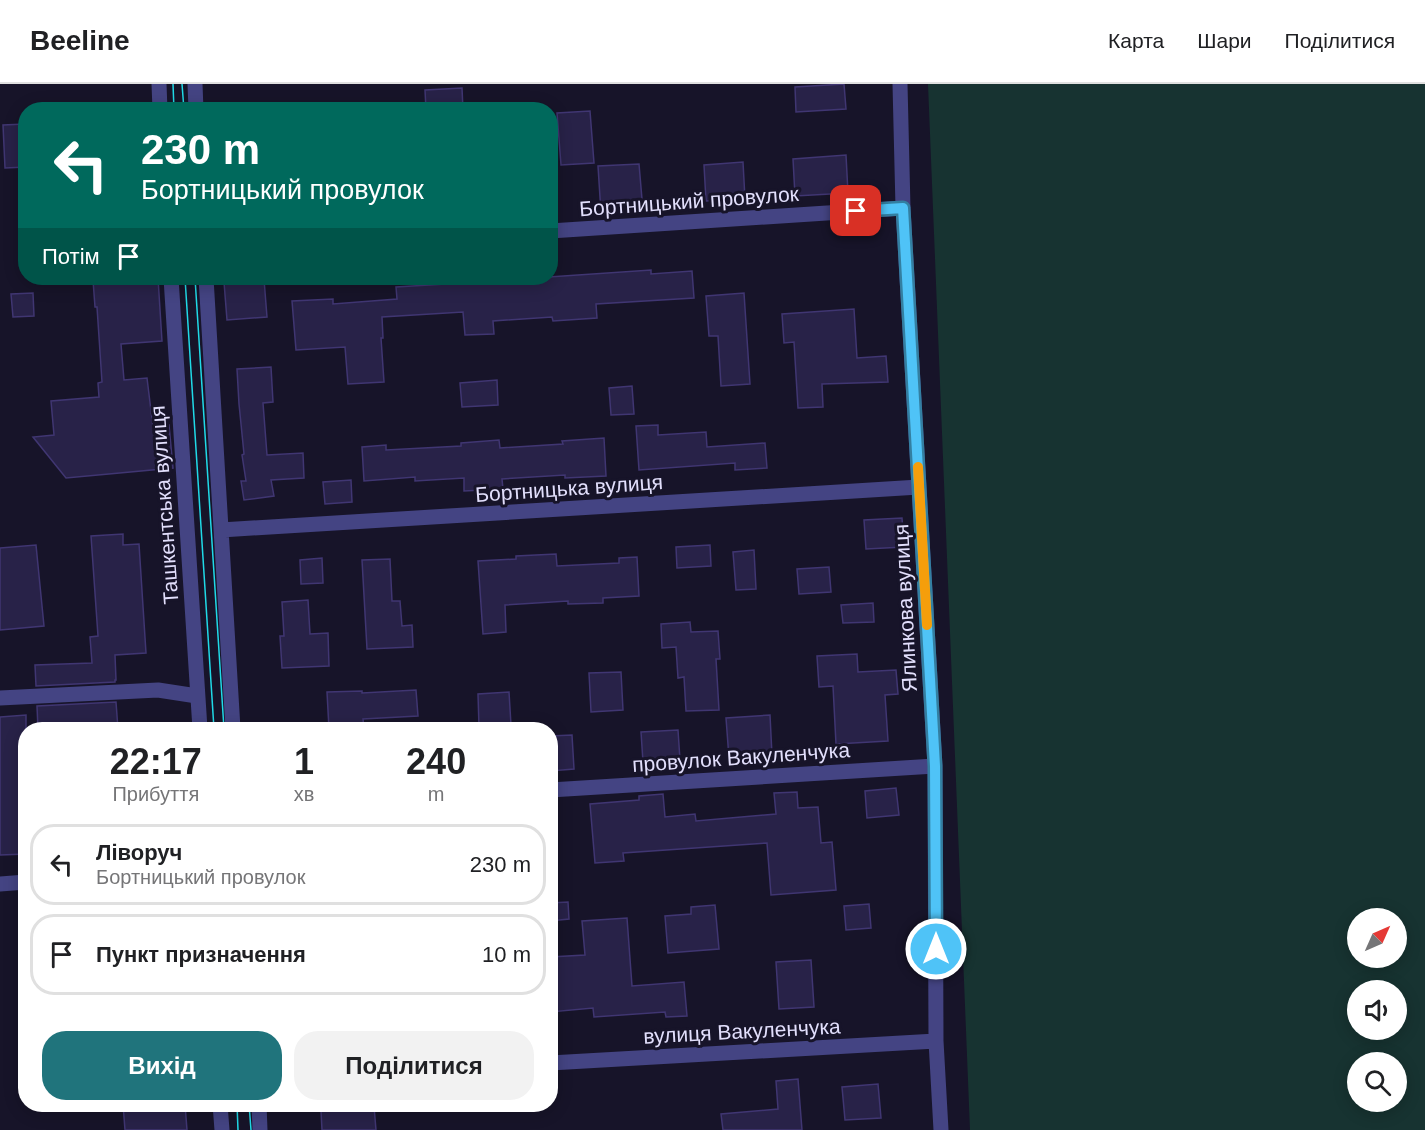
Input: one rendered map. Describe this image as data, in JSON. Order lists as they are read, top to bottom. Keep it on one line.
{"streets":{"street":["Бортницький провулок","Бортницька вулиця","Ташкентська вулиця","Ялинкова вулиця","провулок Вакуленчука","вулиця Вакуленчука"]},"crossings":[["Бортницький провулок","Ялинкова вулиця"],["Бортницька вулиця","Ялинкова вулиця"],["Ялинкова вулиця","провулок Вакуленчука"],["Ялинкова вулиця","вулиця Вакуленчука"]],"north":"top right","page":{"header":"Beeline","nav":["Карта","Шари","Поділитися"],"turn":["230 m","Бортницький провулок"],"then":"Потім","eta":["22:17","Прибуття","1","хв","240","m"],"list":[{"name":"Ліворуч","note":"Бортницький провулок","value":"230 m"},{"name":"Пункт призначення","value":"10 m"}],"buttons":["Вихід","Поділитися"]}}
